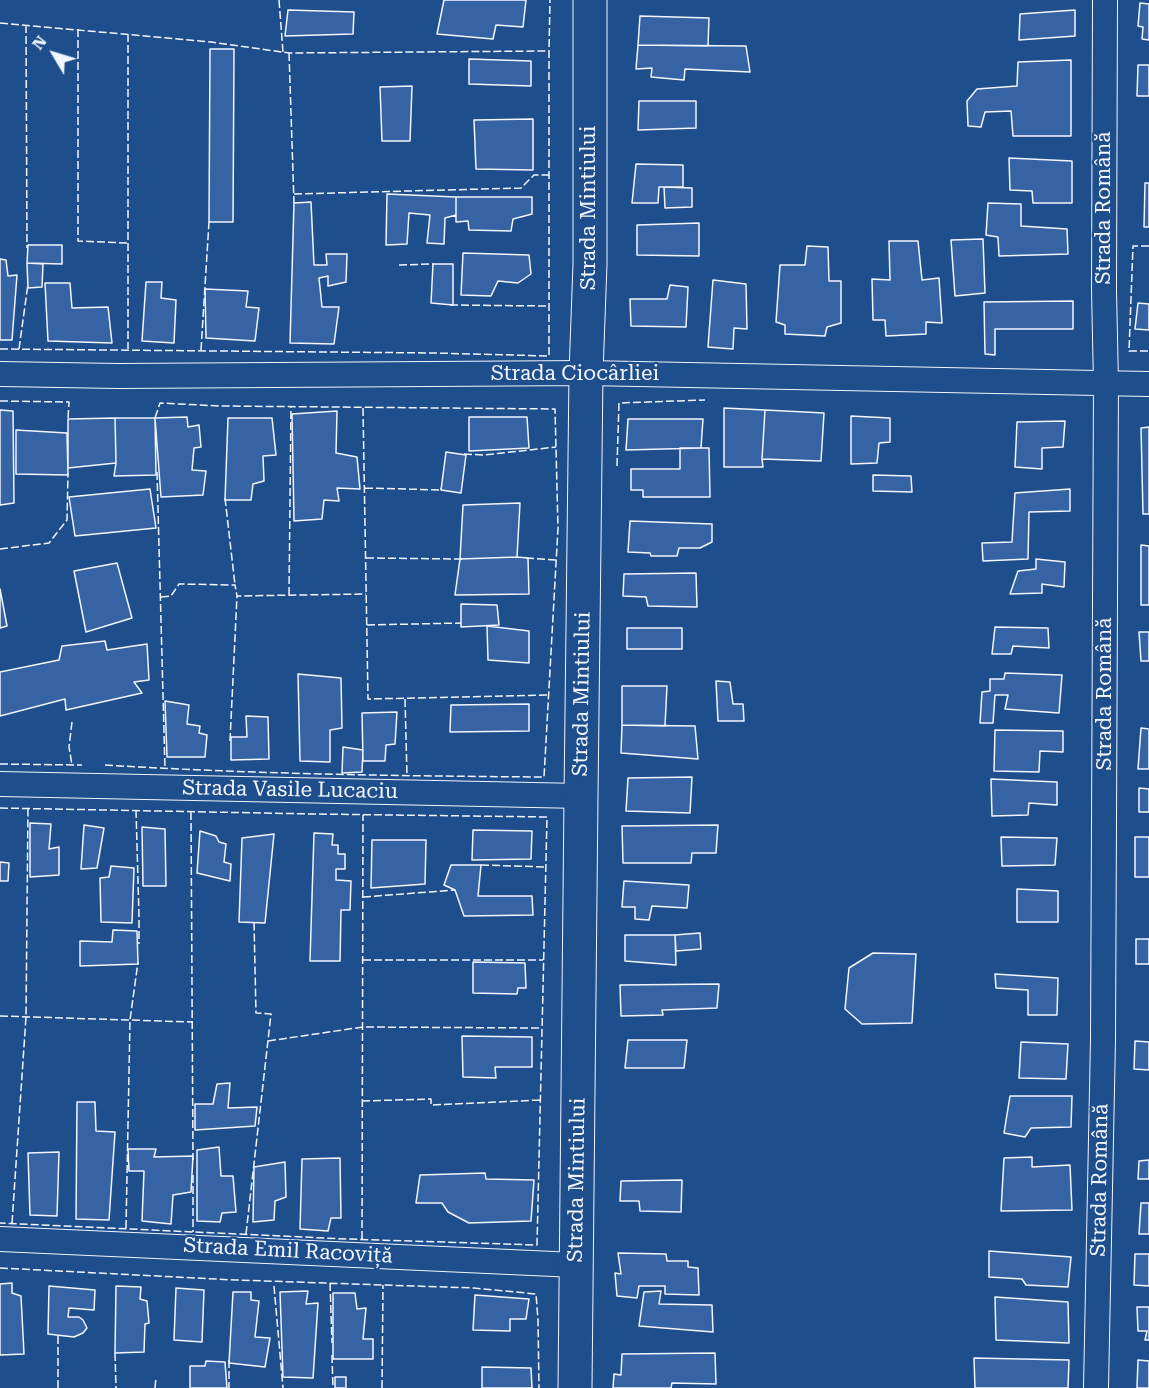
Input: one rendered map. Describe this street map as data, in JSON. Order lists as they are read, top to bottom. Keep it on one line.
{"streets":{"main road":["Strada Mintiului"],"street":["Strada Română","Strada Ciocârliei","Strada Vasile Lucaciu","Strada Emil Racoviță"]},"crossings":[["Strada Mintiului","Strada Ciocârliei"],["Strada Mintiului","Strada Vasile Lucaciu"],["Strada Mintiului","Strada Emil Racoviță"],["Strada Română","Strada Ciocârliei"]],"north":"top left"}
